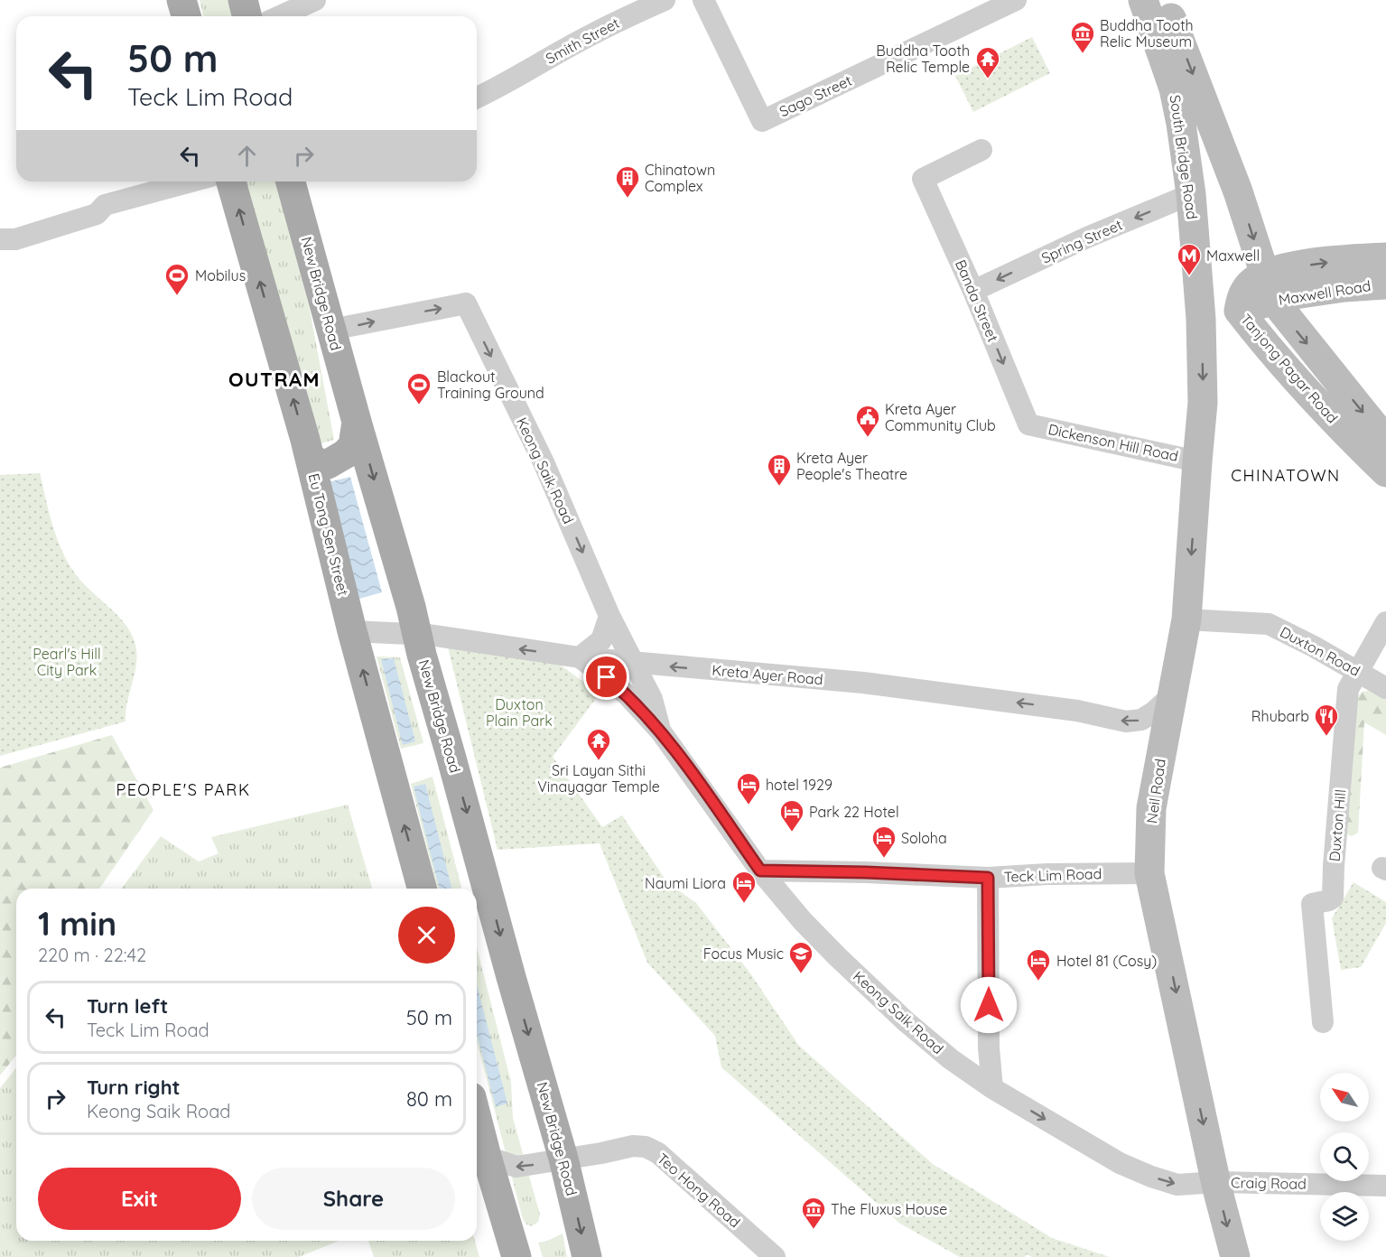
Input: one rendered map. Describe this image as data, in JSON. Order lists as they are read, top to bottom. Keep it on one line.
{"streets":{"main road":["South Bridge Road","Maxwell Road","New Bridge Road","Tanjong Pagar Road","Eu Tong Sen Street","Neil Road"],"street":["Smith Street","Sago Street","Spring Street","Banda Street","Dickenson Hill Road","Keong Saik Road","Duxton Road","Kreta Ayer Road","Duxton Hill","Teck Lim Road","Craig Road","Teo Hong Road"]},"crossings":[["South Bridge Road","Spring Street"],["South Bridge Road","Maxwell Road"],["South Bridge Road","Tanjong Pagar Road"],["South Bridge Road","Neil Road"],["Spring Street","Banda Street"],["Maxwell Road","Tanjong Pagar Road"],["Maxwell Road","Neil Road"],["New Bridge Road","Keong Saik Road"],["New Bridge Road","Kreta Ayer Road"],["New Bridge Road","Teo Hong Road"],["Banda Street","Dickenson Hill Road"],["Dickenson Hill Road","Neil Road"],["Keong Saik Road","Kreta Ayer Road"],["Keong Saik Road","Neil Road"],["Keong Saik Road","Teck Lim Road"],["Keong Saik Road","Craig Road"],["Eu Tong Sen Street","Kreta Ayer Road"],["Duxton Road","Neil Road"],["Duxton Road","Duxton Hill"],["Kreta Ayer Road","Neil Road"],["Neil Road","Teck Lim Road"],["Neil Road","Craig Road"]],"one_way":["Spring Street","New Bridge Road","Banda Street","Keong Saik Road","Eu Tong Sen Street","Kreta Ayer Road","Neil Road"],"districts":["OUTRAM","CHINATOWN","PEOPLE'S PARK"],"parks":["Pearl's Hill City Park","Duxton Plain Park"],"places":{"museum":["Buddha Tooth Relic Museum","The Fluxus House"],"temple":["Buddha Tooth Relic Temple","Sri Layan Sithi Vinayagar Temple"],"building":["Chinatown Complex","Kreta Ayer People's Theatre"],"metro station":["Maxwell"],"sports":["Mobilus","Blackout Training Ground"],"public building":["Kreta Ayer Community Club"],"restaurant":["Rhubarb"],"hotel":["hotel 1929","Park 22 Hotel","Soloha","Naumi Liora","Hotel 81 (Cosy)"],"school or university":["Focus Music"]},"north":"top left","page":{"turn":["50 m","Teck Lim Road"],"heading":["1 min","220 m · 22:42"],"list":[{"name":"Turn left","note":"Teck Lim Road","value":"50 m"},{"name":"Turn right","note":"Keong Saik Road","value":"80 m"}],"buttons":["Exit","Share"]}}
